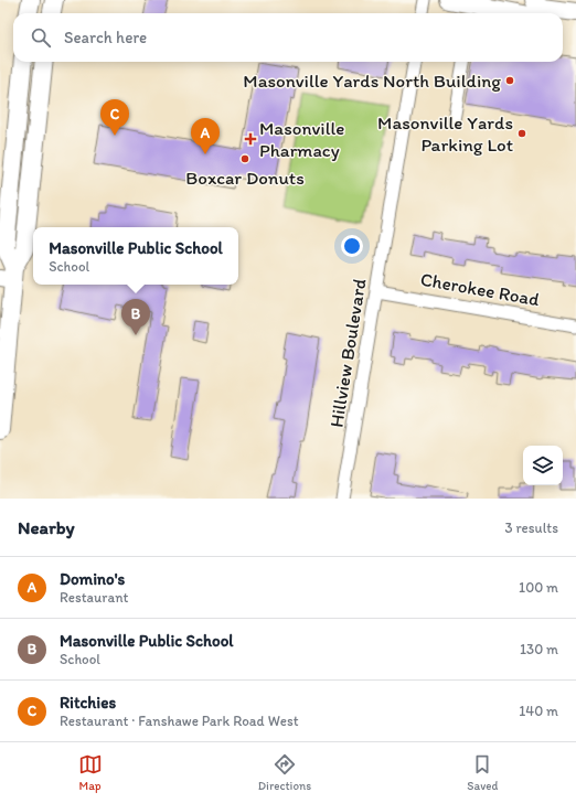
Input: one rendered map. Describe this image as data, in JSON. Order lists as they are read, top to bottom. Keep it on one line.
{"streets":{"street":["Cherokee Road","Hillview Boulevard"]},"crossings":[["Cherokee Road","Hillview Boulevard"]],"places":{"other":["Masonville Yards North Building","Masonville Yards Parking Lot","Boxcar Donuts"],"health":["Masonville Pharmacy"]},"page":{"search":"Search here","pins":["C","A","B"],"popup":["Masonville Public School","School"],"heading":["Nearby","3 results"],"list":[{"mark":"A","name":"Domino's","note":"Restaurant","value":"100 m"},{"mark":"B","name":"Masonville Public School","note":"School","value":"130 m"},{"mark":"C","name":"Ritchies","note":"Restaurant · Fanshawe Park Road West","value":"140 m"}],"nav":["Map","Directions","Saved"]}}
